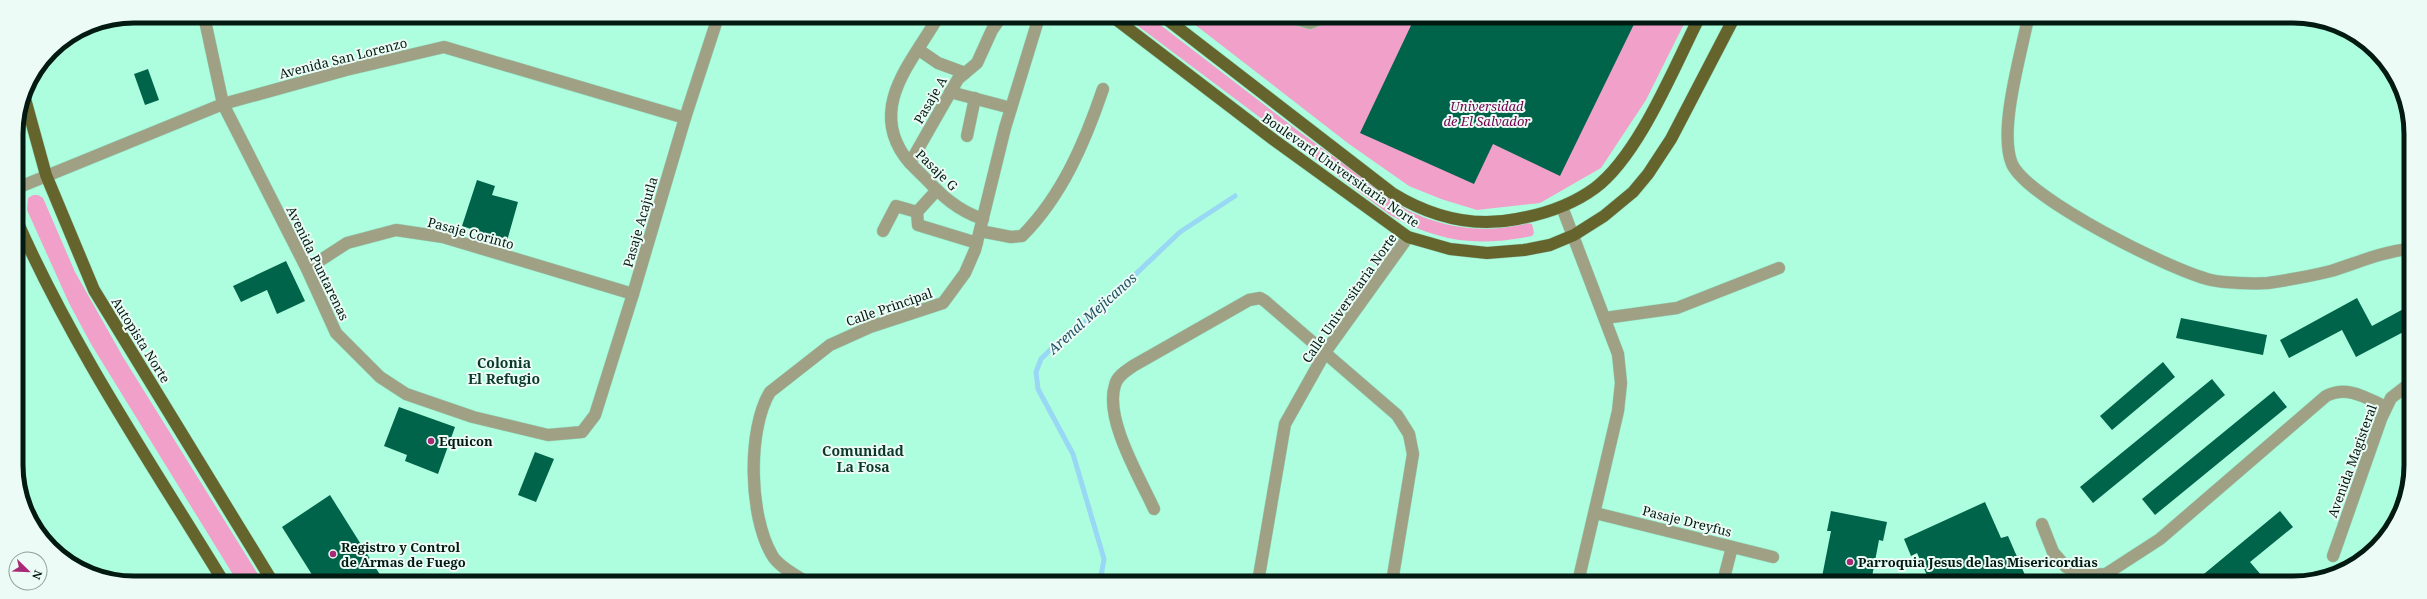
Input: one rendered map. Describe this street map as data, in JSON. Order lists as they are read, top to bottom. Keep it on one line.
{"streets":{"main road":["Boulevard Universitaria Norte","Autopista Norte"],"street":["Avenida San Lorenzo","Pasaje A","Pasaje G","Pasaje Acajutla","Pasaje Corinto","Avenida Puntarenas","Calle Universitaria Norte","Calle Principal","Avenida Magisteral","Pasaje Dreyfus"]},"crossings":[["Avenida San Lorenzo","Pasaje Acajutla"],["Avenida San Lorenzo","Avenida Puntarenas"],["Avenida San Lorenzo","Autopista Norte"],["Pasaje A","Pasaje G"],["Pasaje G","Calle Principal"],["Boulevard Universitaria Norte","Calle Universitaria Norte"],["Pasaje Acajutla","Pasaje Corinto"],["Pasaje Acajutla","Avenida Puntarenas"],["Pasaje Corinto","Avenida Puntarenas"]],"districts":["Colonia El Refugio","Comunidad La Fosa"],"water":["Arenal Mejicanos"],"parks":["Universidad de El Salvador"],"places":["Equicon","Registro y Control de Armas de Fuego","Parroquia Jesus de las Misericordias"],"north":"bottom right"}
